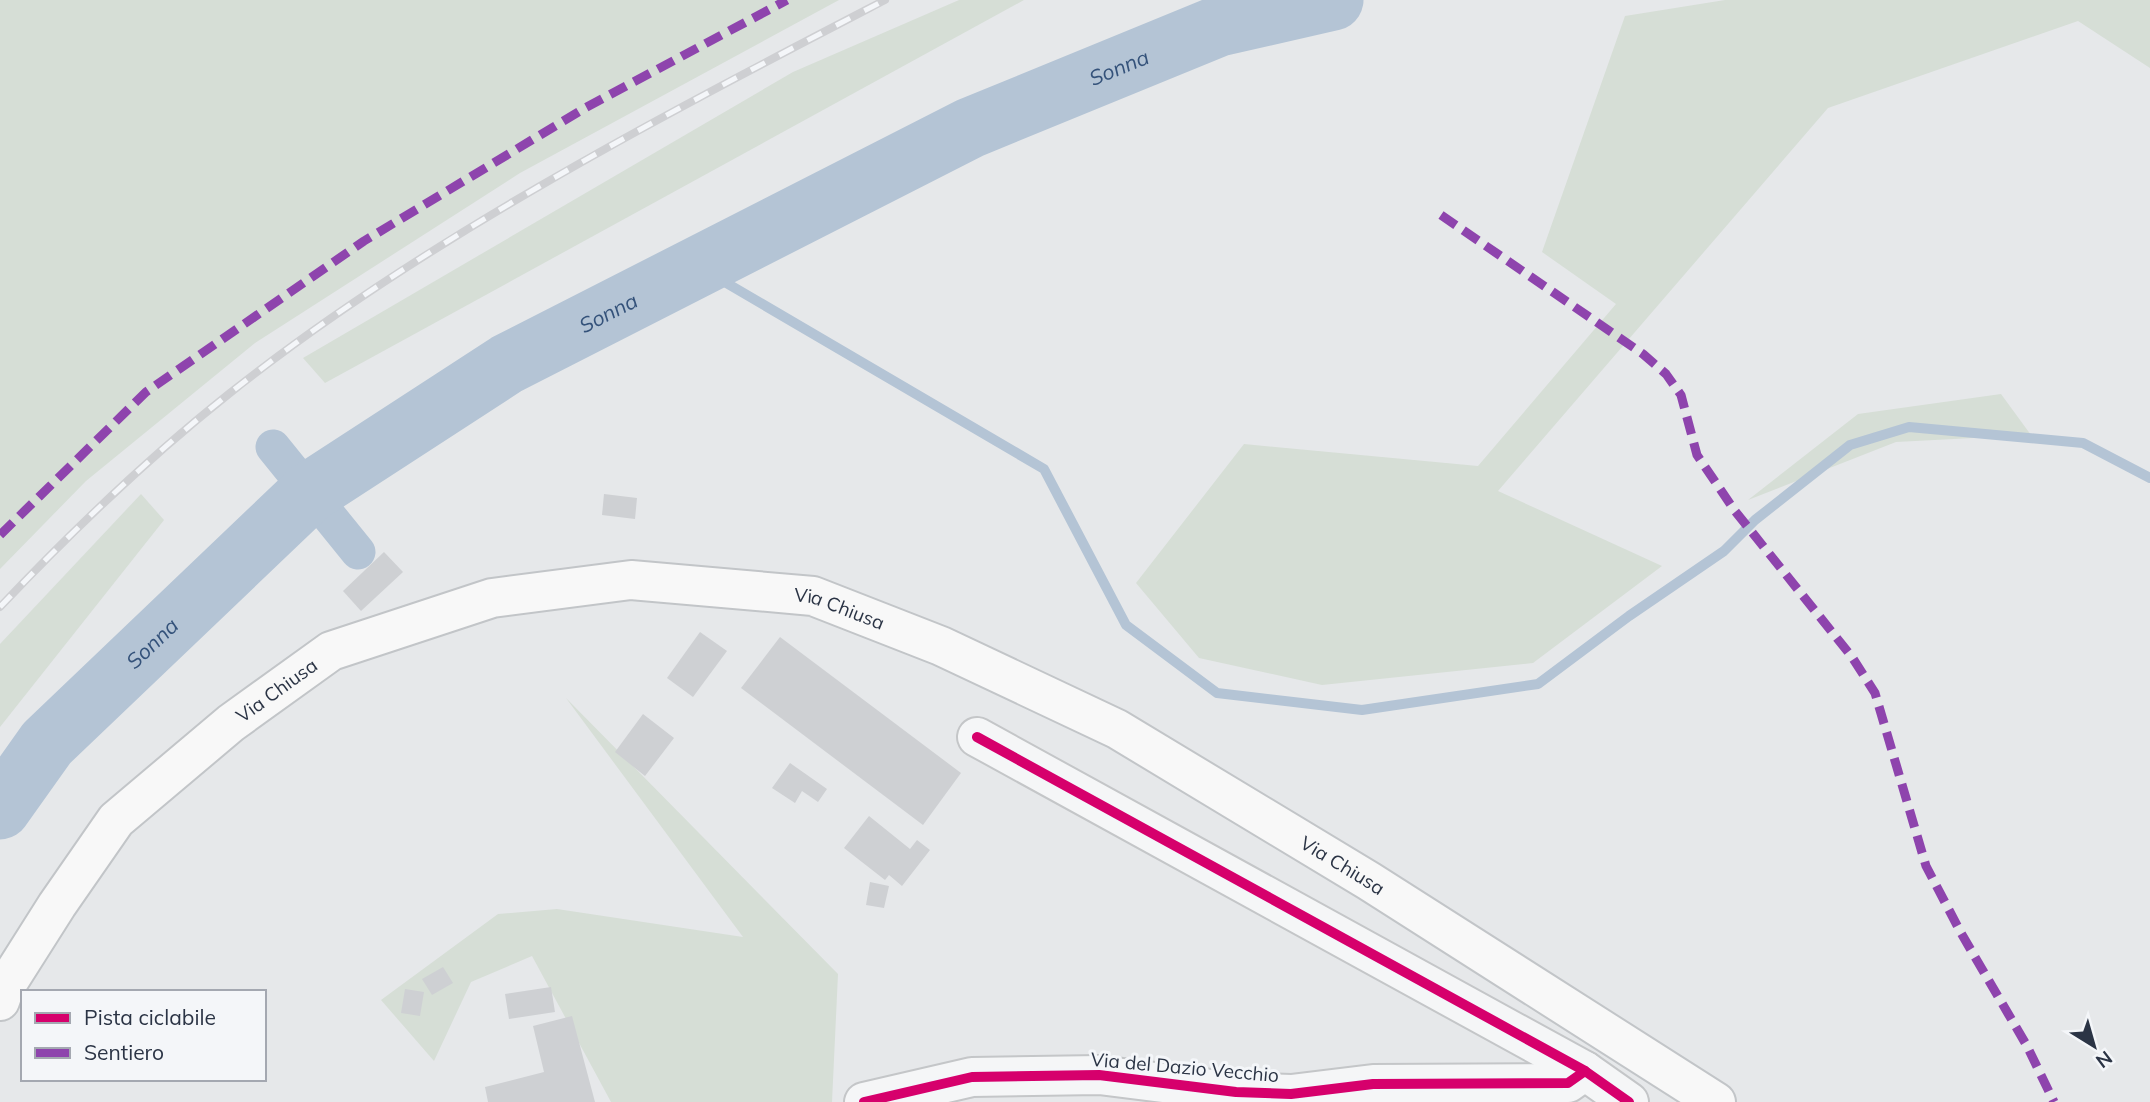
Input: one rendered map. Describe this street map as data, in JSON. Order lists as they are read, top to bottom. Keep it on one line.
{"streets":{"main road":["Via Chiusa"],"street":["Via del Dazio Vecchio"]},"water":["Sonna"],"legend":["Pista ciclabile","Sentiero"],"north":"bottom right"}
